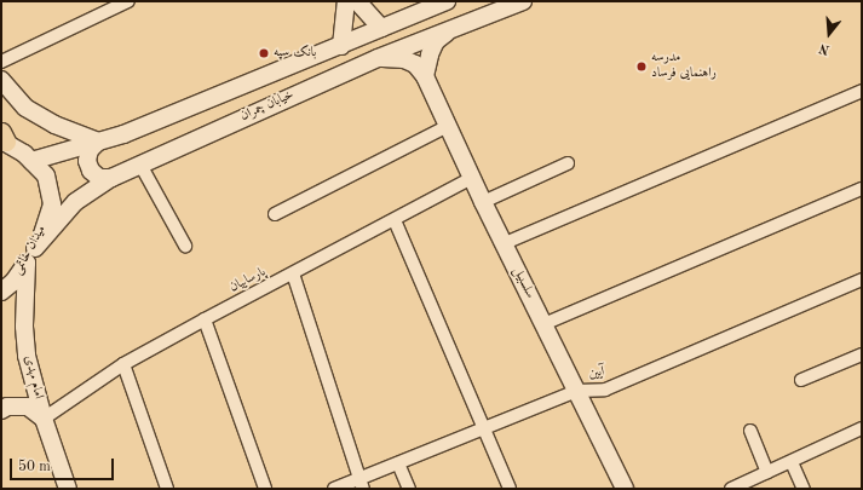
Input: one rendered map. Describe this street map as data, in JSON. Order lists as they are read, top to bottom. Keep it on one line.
{"streets":{"main road":["خیابان چمران","میدان خاتمی","سلسبیل","امام مهدی"],"street":["پارساییان","آیین"]},"crossings":[["خیابان چمران","میدان خاتمی"],["خیابان چمران","سلسبیل"],["خیابان چمران","امام مهدی"],["میدان خاتمی","امام مهدی"],["پارساییان","سلسبیل"],["پارساییان","امام مهدی"],["سلسبیل","آیین"]],"places":["بانک سپه","مدرسه راهنمایی فرساد"],"scale_bar":"50 m","north":"bottom"}
